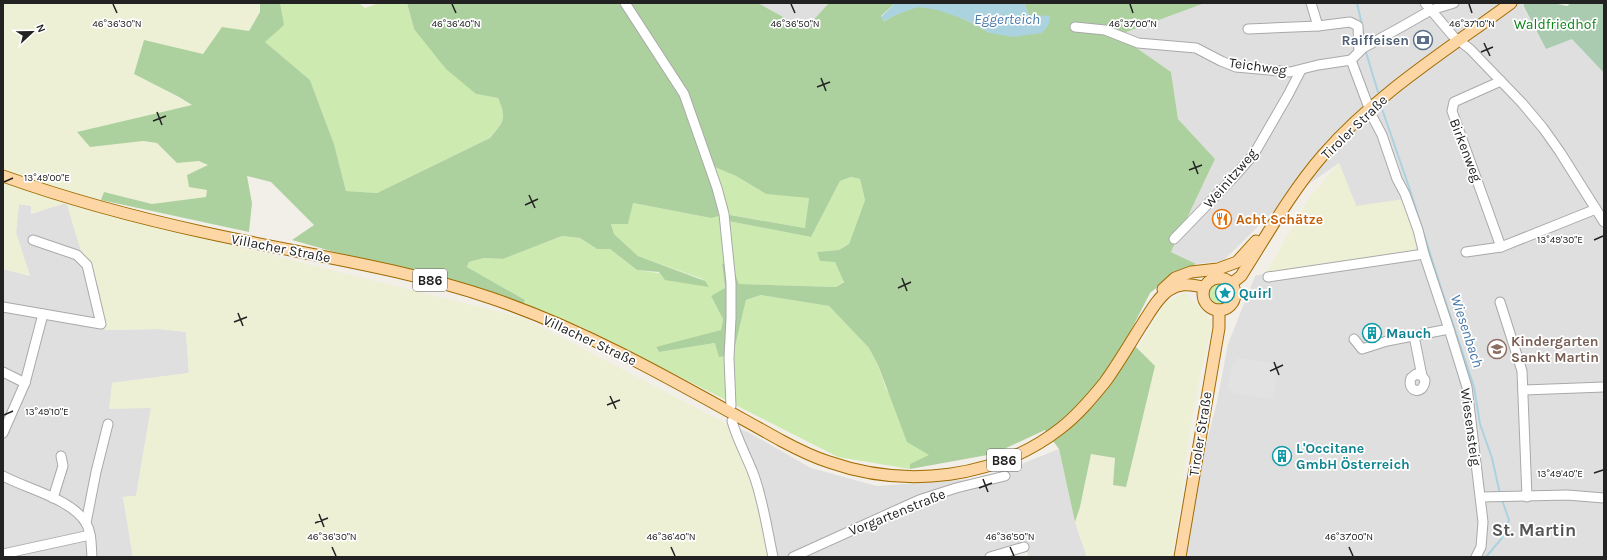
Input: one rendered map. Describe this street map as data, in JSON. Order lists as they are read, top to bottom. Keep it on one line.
{"streets":{"main road":["Tiroler Straße","Villacher Straße","B86"],"street":["Teichweg","Birkenweg","Weinitzweg","Wiesensteig","Vorgartenstraße"]},"crossings":[["Teichweg","Weinitzweg"],["Teichweg","Wiesensteig"],["Tiroler Straße","B86"],["Tiroler Straße","Wiesensteig"],["Villacher Straße","B86"]],"districts":["St. Martin"],"water":["Eggerteich","Wiesenbach"],"parks":["Waldfriedhof"],"places":{"bank":["Raiffeisen"],"restaurant":["Acht Schätze"],"place":["Quirl"],"building":["Mauch","L'Occitane GmbH Österreich"],"school or university":["Kindergarten Sankt Martin"]},"north":"right","coordinates":["46°37'00\"N","46°36'30\"N","46°36'40\"N","46°36'50\"N","46°37'10\"N","13°49'00\"E","13°49'30\"E","13°49'10\"E","13°49'40\"E"]}
